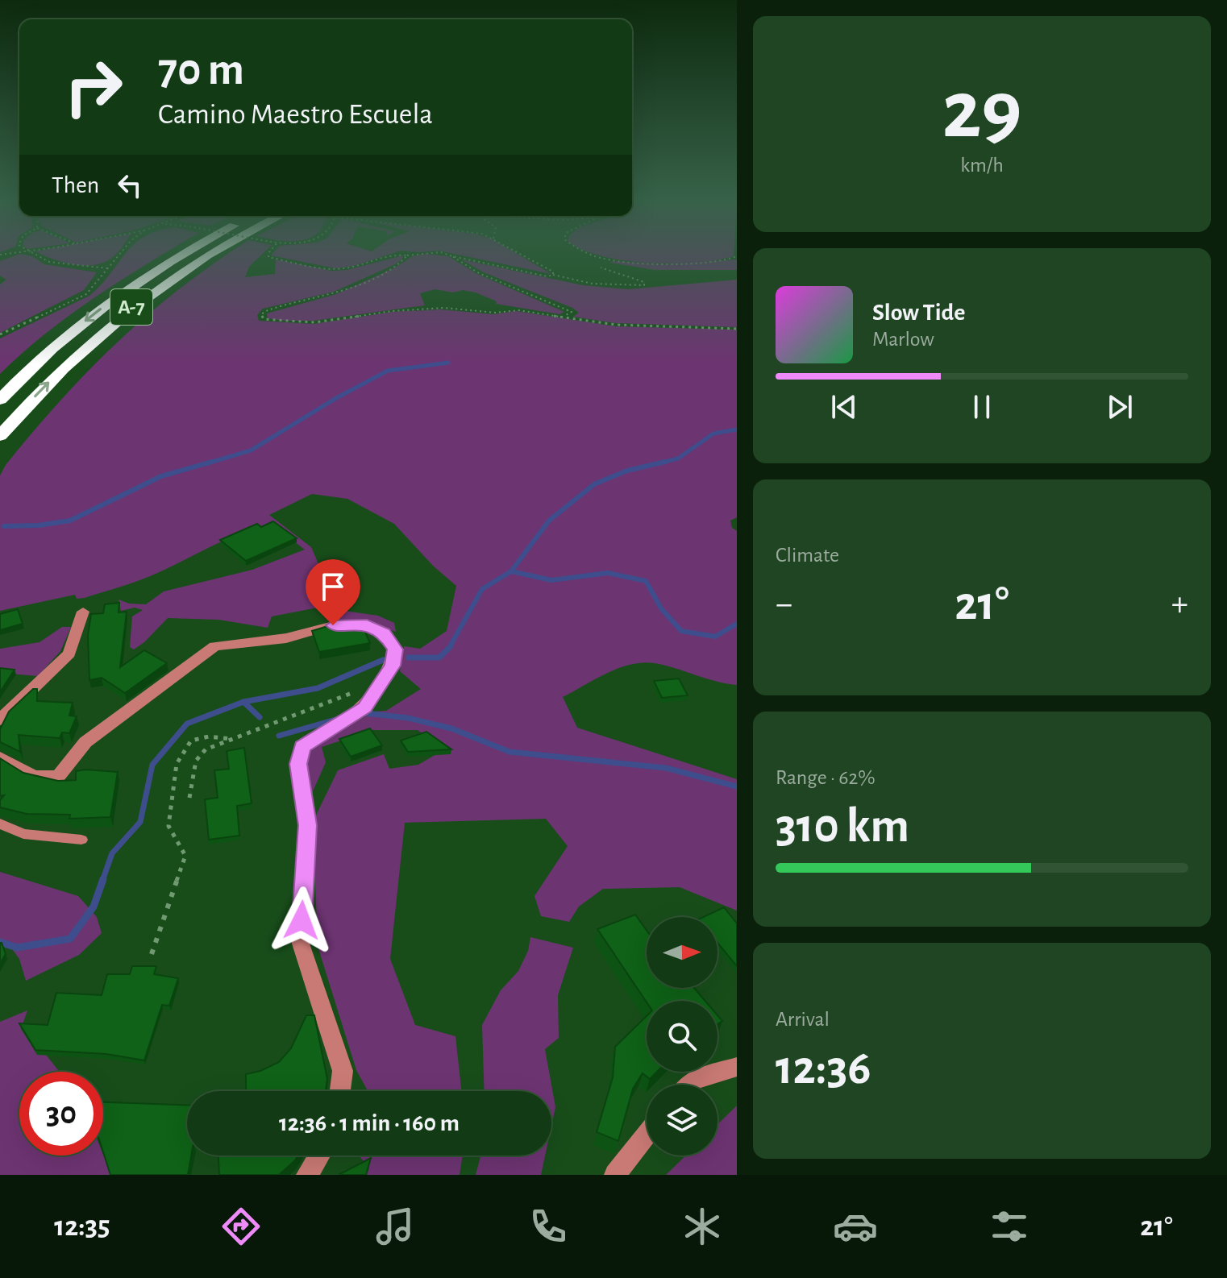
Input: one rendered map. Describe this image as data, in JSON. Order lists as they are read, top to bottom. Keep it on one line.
{"streets":{"highway":["A-7"]},"north":"right","page":{"tile":[["29","km/h"],"Climate",["Range · 62%","310 km"],["Arrival","12:36"]],"turn":["70 m","Camino Maestro Escuela"],"then":"Then","song":["Slow Tide","Marlow"],"heat":["−","21°","+"],"limit":"30","trip":"12:36 · 1 min · 160 m","tabs":["12:35","21°"]}}
